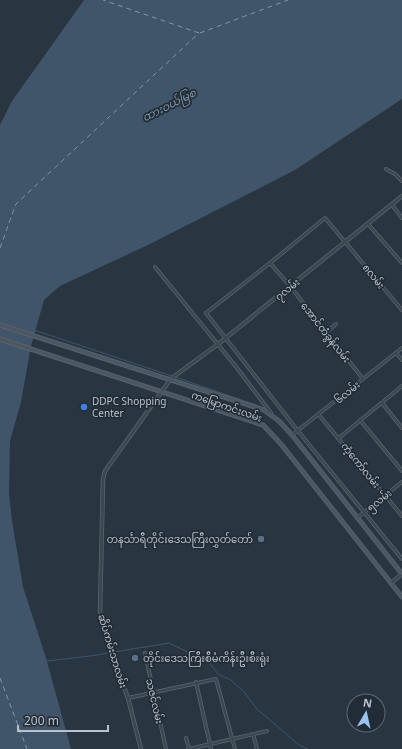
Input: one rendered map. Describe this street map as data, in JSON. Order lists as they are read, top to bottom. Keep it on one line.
{"streets":{"main road":["ကမြောကင်းလမ်း"],"street":["၈လမ်း","၇လမ်း","အောင်တံခွန်လမ်း","၆လမ်း","ကံ့ကော်လမ်း","၅လမ်း","ဆိပ်ကမ်းသာလမ်း","သဇင်လမ်း"]},"crossings":[["၈လမ်း","၇လမ်း"],["၈လမ်း","အောင်တံခွန်လမ်း"],["၇လမ်း","အောင်တံခွန်လမ်း"],["၇လမ်း","ကမြောကင်းလမ်း"],["၇လမ်း","ဆိပ်ကမ်းသာလမ်း"],["အောင်တံခွန်လမ်း","၆လမ်း"],["၆လမ်း","ကမြောကင်းလမ်း"],["၆လမ်း","ကံ့ကော်လမ်း"],["ကမြောကင်းလမ်း","၅လမ်း"],["ကမြောကင်းလမ်း","ဆိပ်ကမ်းသာလမ်း"],["ကံ့ကော်လမ်း","၅လမ်း"]],"water":["ထားဝယ်မြစ"],"places":["DDPC Shopping Center","တနင်္သာရီတိုင်းဒေသကြီးလွှတ်တော်","တိုင်းဒေသကြီးစီမံကိန်းဦးစီးရုံး"],"scale_bar":"200 m","north":"top"}
